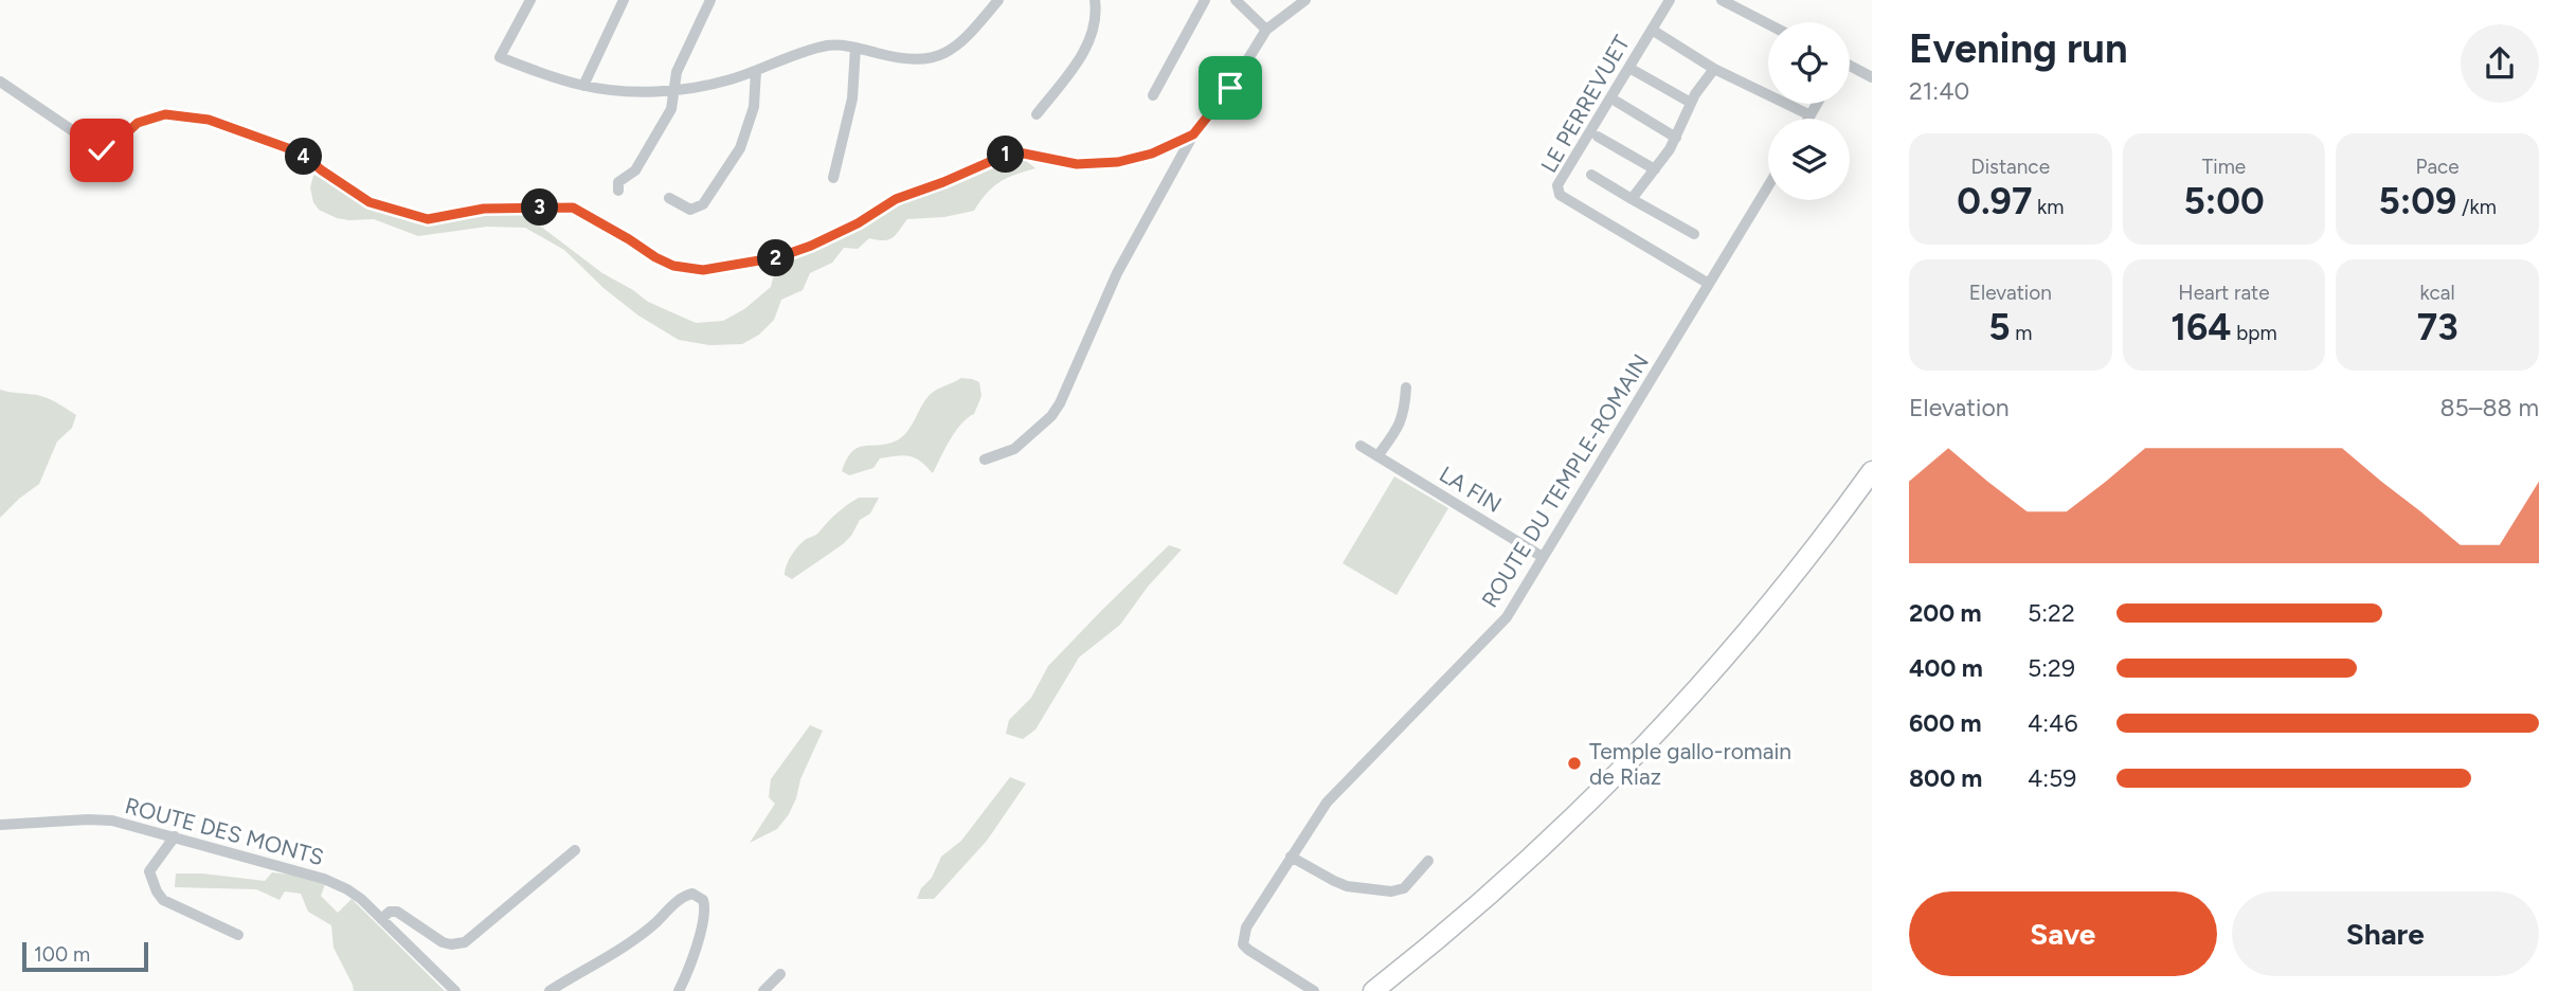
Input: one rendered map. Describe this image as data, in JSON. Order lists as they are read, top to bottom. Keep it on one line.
{"streets":{"street":["LE PERREVUET","ROUTE DU TEMPLE-ROMAIN","LA FIN","ROUTE DES MONTS"]},"crossings":[["LE PERREVUET","ROUTE DU TEMPLE-ROMAIN"],["ROUTE DU TEMPLE-ROMAIN","LA FIN"]],"places":["Temple gallo-romain de Riaz"],"scale_bar":"100 m","page":{"heading":["Evening run","21:40"],"stats":[["Distance","0.97 km"],["Time","5:00"],["Pace","5:09 /km"],["Elevation","5 m"],["Heart rate","164 bpm"],["kcal","73"]],"pins":["1","4","3","2"],"chart":["Elevation","85–88 m"],"list":[{"name":"200 m","note":"5:22"},{"name":"400 m","note":"5:29"},{"name":"600 m","note":"4:46"},{"name":"800 m","note":"4:59"}],"buttons":["Save","Share"],"scale":"100 m"}}
